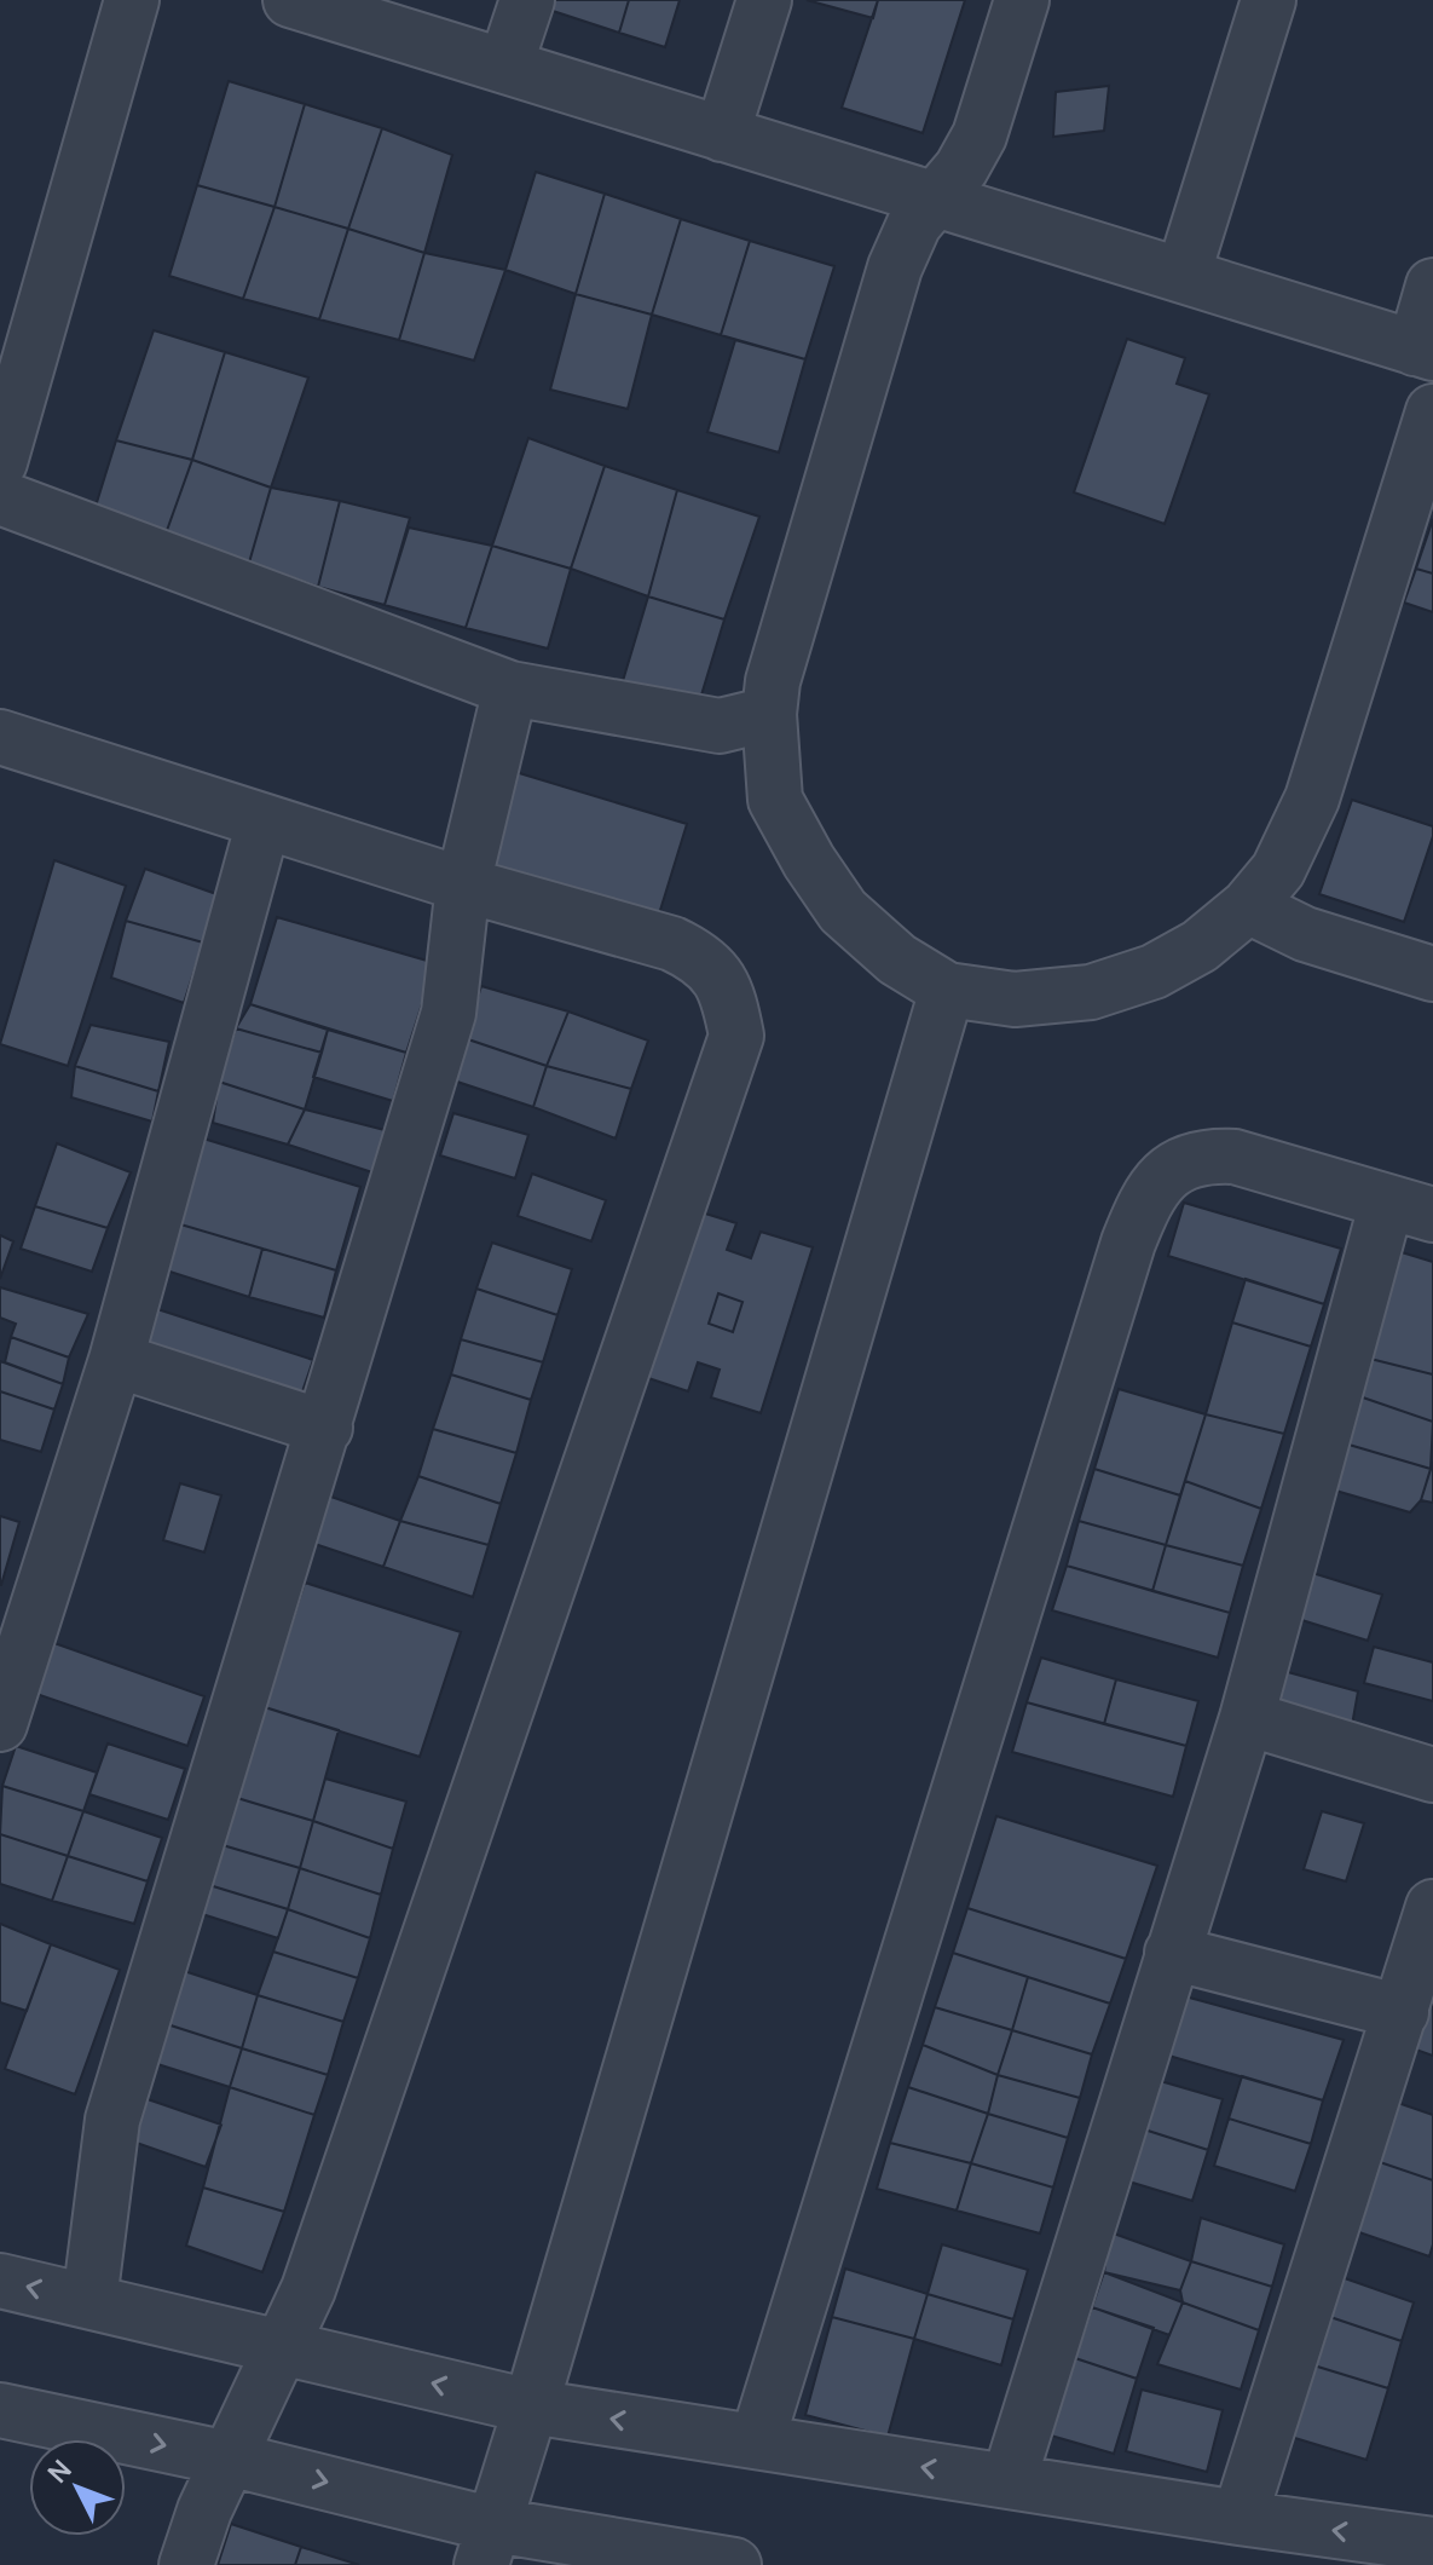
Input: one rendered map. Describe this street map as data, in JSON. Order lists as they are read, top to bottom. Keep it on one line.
{"north":"top left"}
